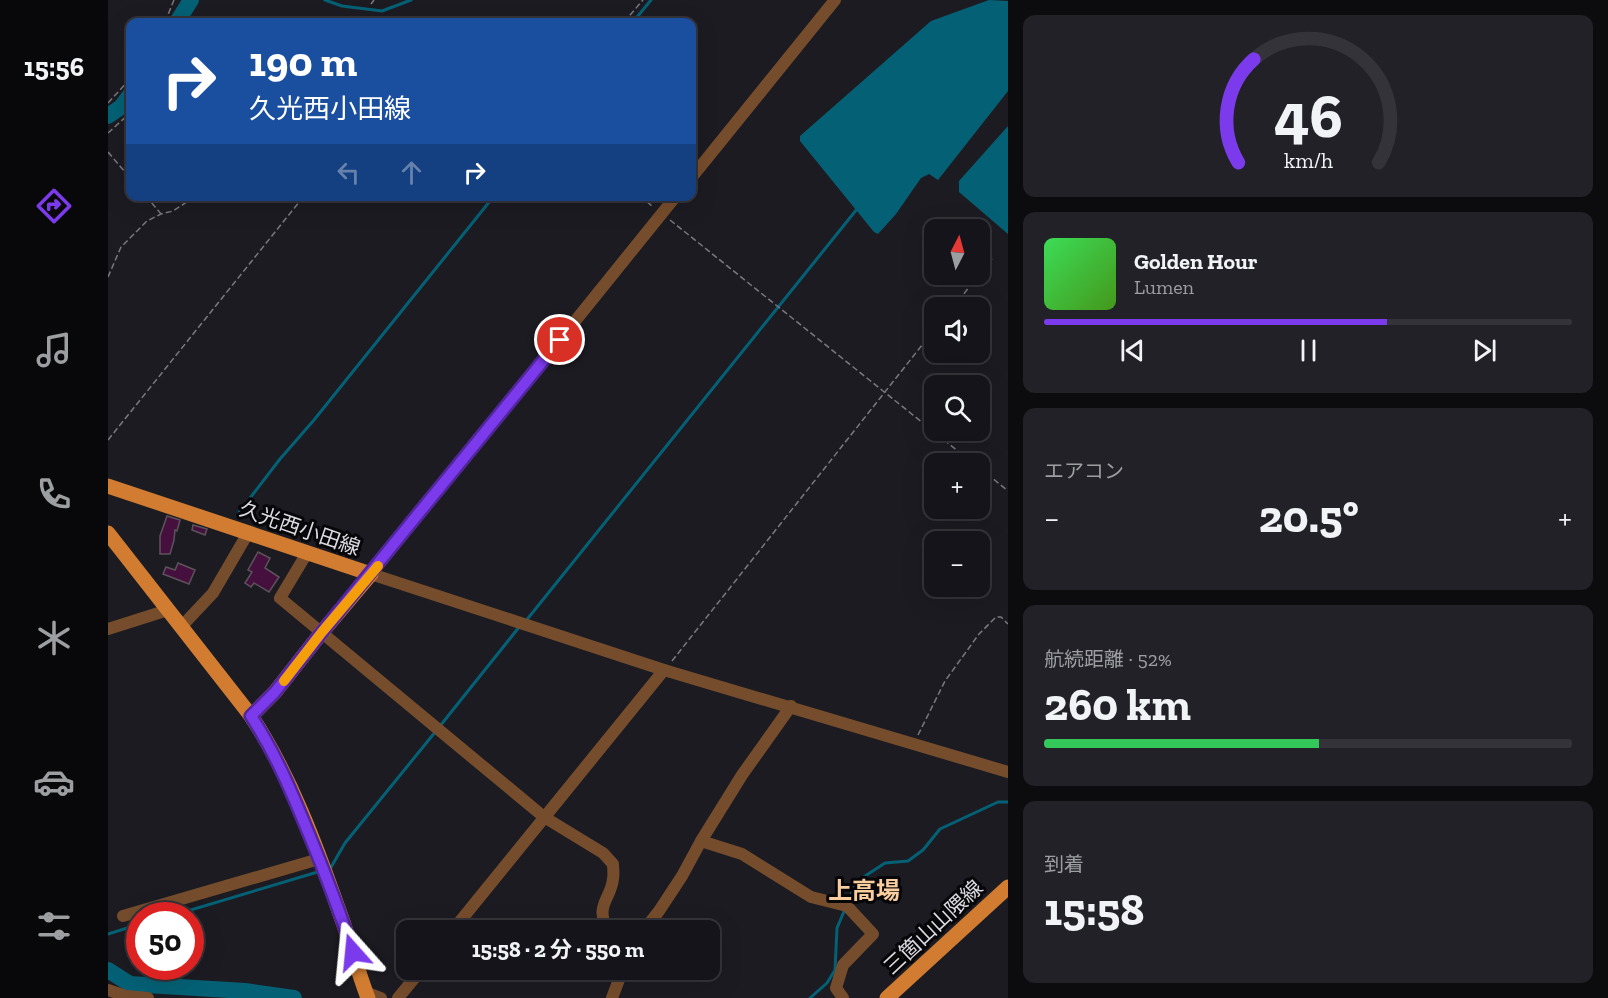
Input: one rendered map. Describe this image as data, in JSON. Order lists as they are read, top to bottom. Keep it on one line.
{"streets":{"main road":["久光西小田線","三箇山山隈線"]},"districts":["上高場"],"north":"top","page":{"tabs":"15:56","turn":["190 m","久光西小田線"],"map_buttons":["+","−"],"song":["Golden Hour","Lumen"],"tile":["エアコン",["航続距離 · 52%","260 km"],["到着","15:58"]],"heat":["−","20.5°","+"],"limit":"50","trip":"15:58 · 2 分 · 550 m","gauge":["46","km/h"]}}
